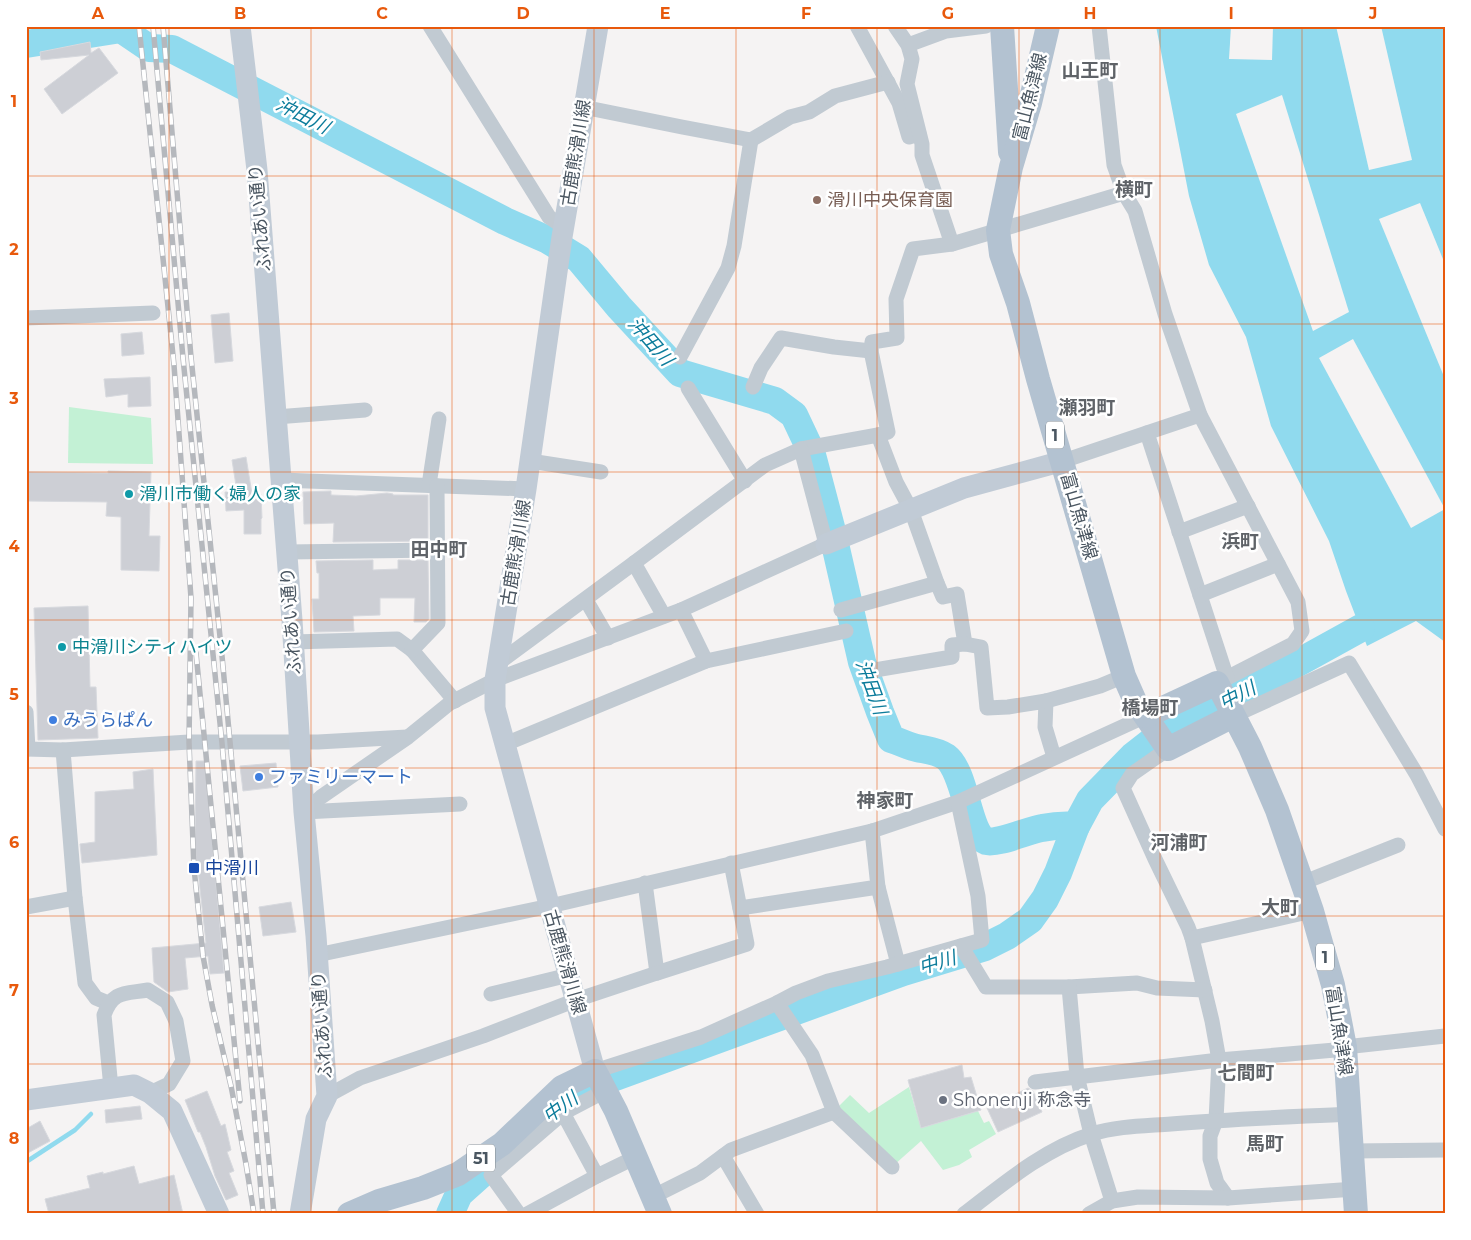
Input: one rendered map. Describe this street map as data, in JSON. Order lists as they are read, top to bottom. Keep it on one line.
{"streets":{"main road":["富山魚津線","1","51"],"street":["古鹿熊滑川線","ふれあい通り"]},"crossings":[["古鹿熊滑川線","51"]],"districts":["山王町","横町","瀬羽町","浜町","田中町","橋場町","神家町","河浦町","大町","七間町","馬町"],"water":["沖田川","中川"],"places":{"other":["滑川中央保育園","滑川市働く婦人の家","中滑川シティハイツ","みうらぱん","ファミリーマート","Shonenji 称念寺"],"transit":["中滑川"]},"grid":{"columns":["A","B","C","D","E","F","G","H","I","J"],"rows":["1","2","3","4","5","6","7","8"]}}
